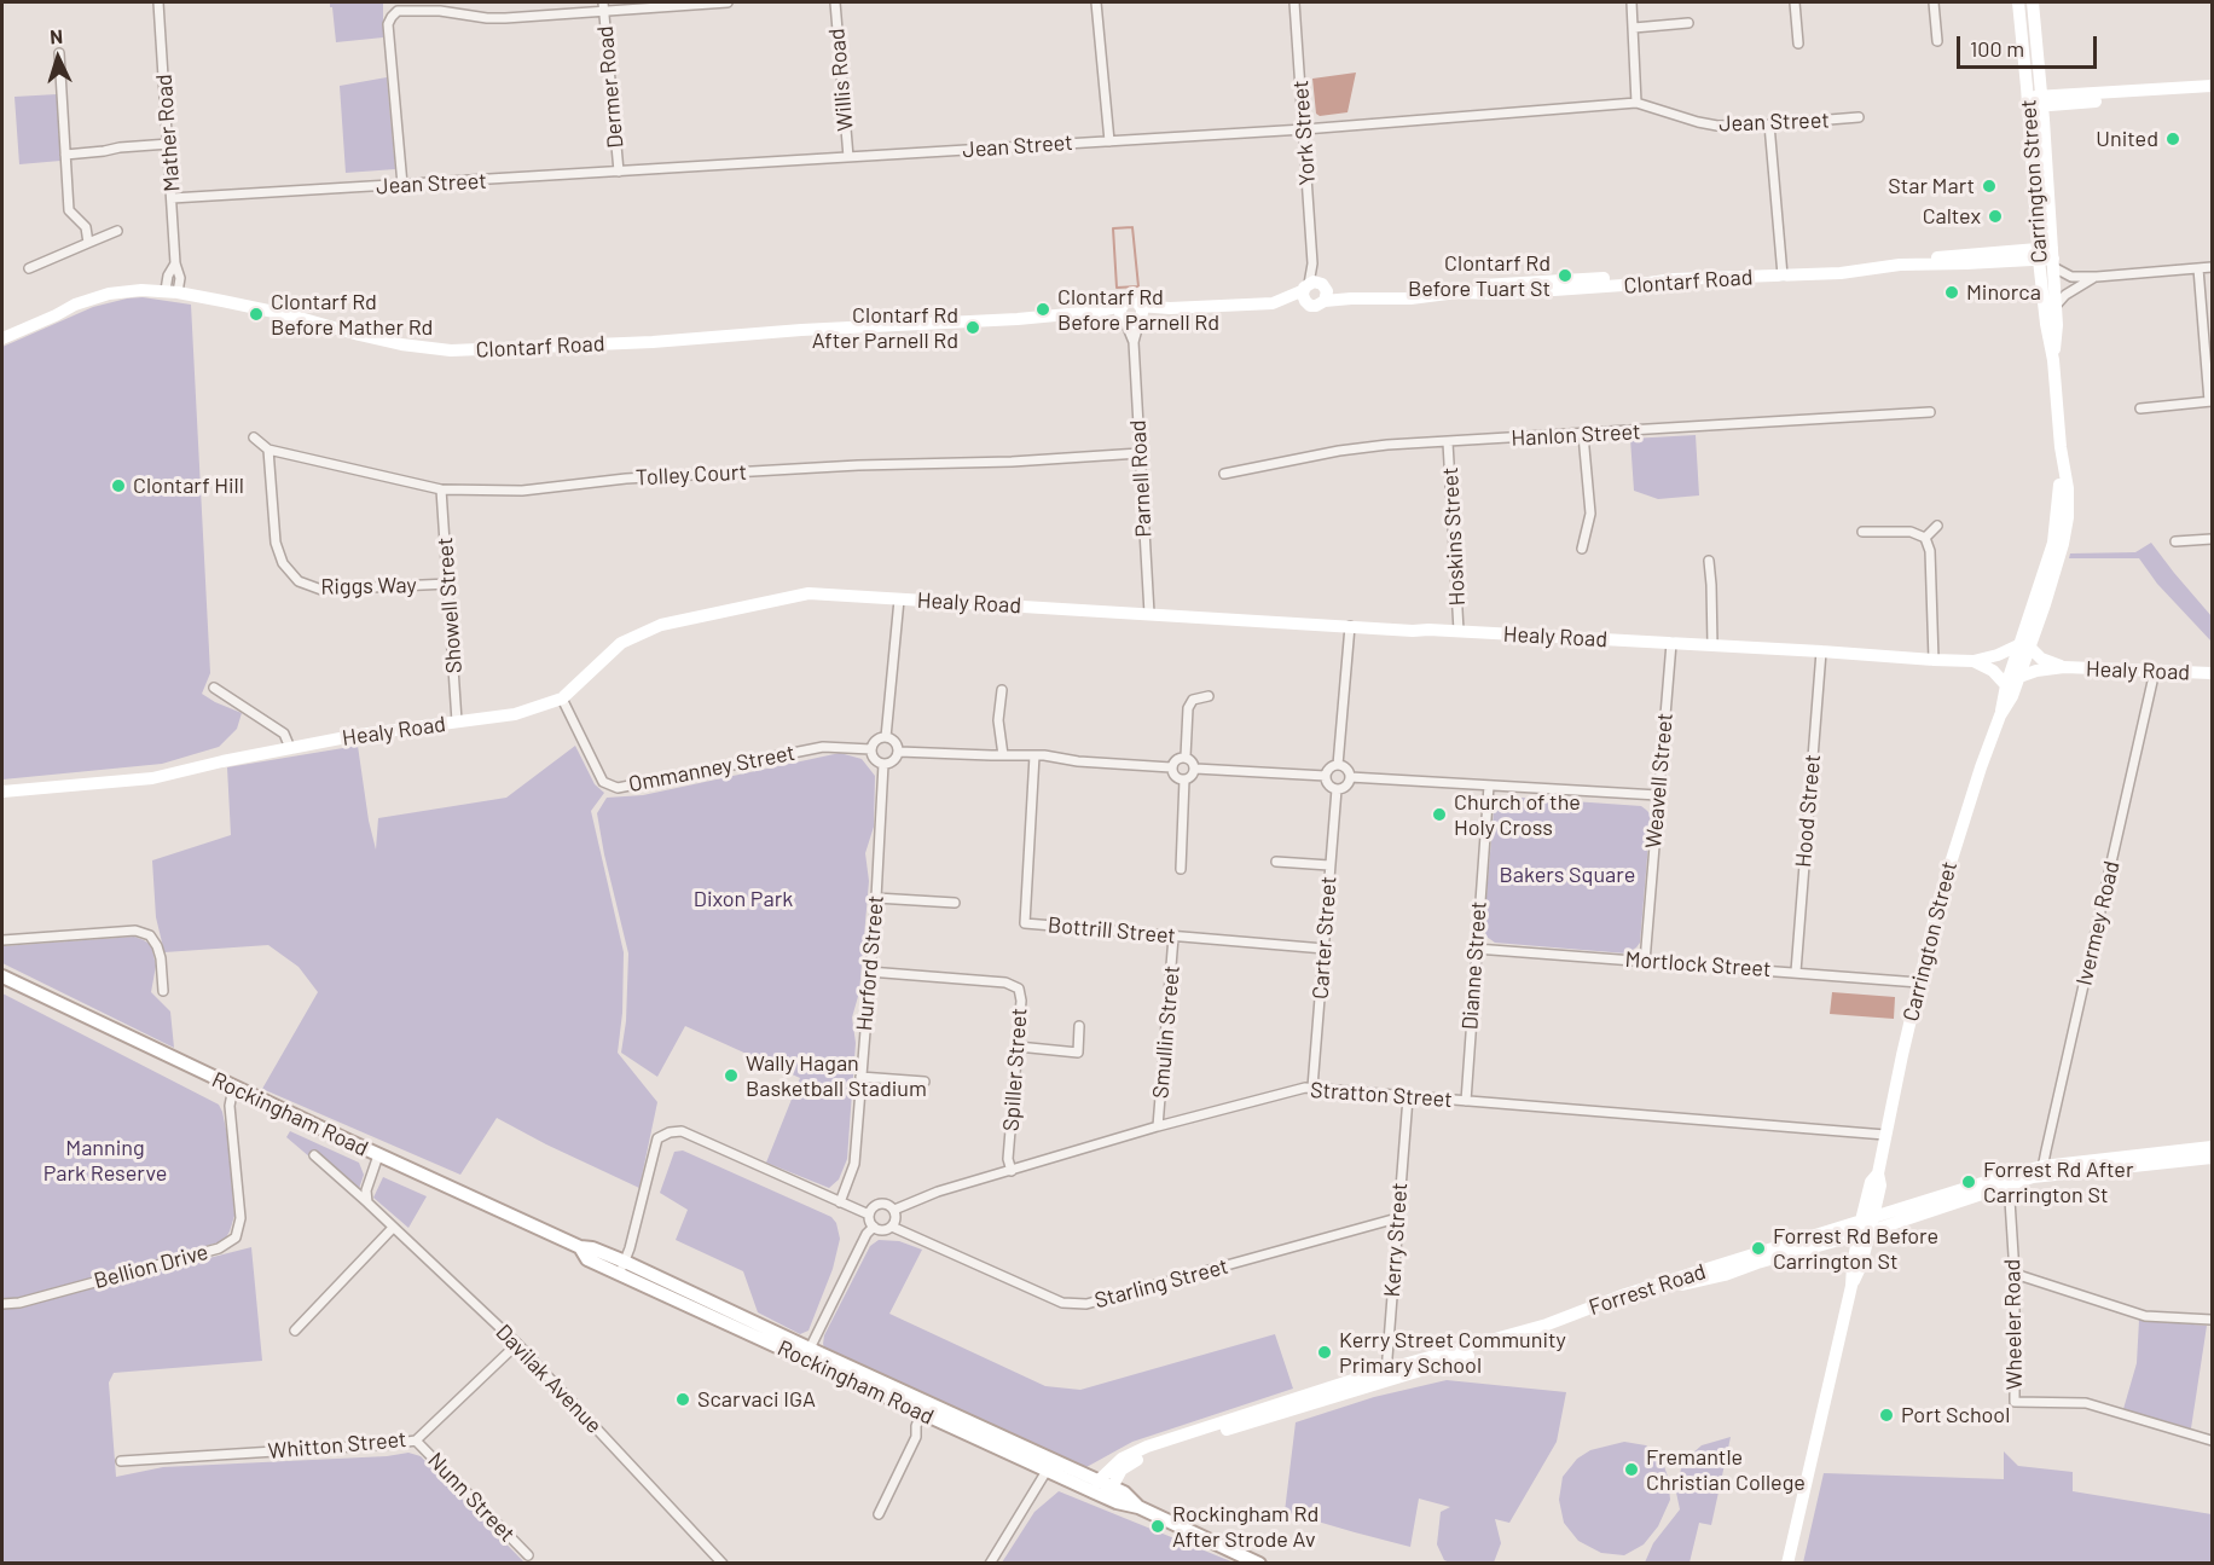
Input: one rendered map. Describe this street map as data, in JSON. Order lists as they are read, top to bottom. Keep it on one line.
{"streets":{"main road":["Carrington Street","Clontarf Road","Healy Road","Rockingham Road","Forrest Road"],"street":["Willis Road","Dermer Road","Jean Street","Mather Road","York Street","Hanlon Street","Tolley Court","Parnell Road","Hoskins Street","Riggs Way","Showell Street","Ommanney Street","Weavell Street","Hood Street","Ivermey Road","Bottrill Street","Carter Street","Hurford Street","Mortlock Street","Dianne Street","Smullin Street","Spiller Street","Stratton Street","Kerry Street","Bellion Drive","Starling Street","Wheeler Road","Davilak Avenue","Whitton Street","Nunn Street"]},"crossings":[["Willis Road","Jean Street"],["Dermer Road","Jean Street"],["Jean Street","Mather Road"],["Jean Street","York Street"],["Mather Road","Clontarf Road"],["York Street","Clontarf Road"],["Carrington Street","Clontarf Road"],["Carrington Street","Healy Road"],["Carrington Street","Mortlock Street"],["Carrington Street","Stratton Street"],["Carrington Street","Forrest Road"],["Clontarf Road","Parnell Road"],["Hanlon Street","Hoskins Street"],["Tolley Court","Parnell Road"],["Tolley Court","Riggs Way"],["Tolley Court","Showell Street"],["Parnell Road","Healy Road"],["Hoskins Street","Healy Road"],["Riggs Way","Showell Street"],["Healy Road","Showell Street"],["Healy Road","Ommanney Street"],["Healy Road","Weavell Street"],["Healy Road","Hood Street"],["Healy Road","Ivermey Road"],["Ommanney Street","Hurford Street"],["Weavell Street","Mortlock Street"],["Hood Street","Mortlock Street"],["Ivermey Road","Forrest Road"],["Bottrill Street","Carter Street"],["Bottrill Street","Smullin Street"],["Carter Street","Stratton Street"],["Hurford Street","Spiller Street"],["Mortlock Street","Dianne Street"],["Dianne Street","Stratton Street"],["Smullin Street","Stratton Street"],["Spiller Street","Stratton Street"],["Stratton Street","Kerry Street"],["Stratton Street","Starling Street"],["Rockingham Road","Bellion Drive"],["Rockingham Road","Forrest Road"],["Kerry Street","Starling Street"],["Kerry Street","Forrest Road"],["Forrest Road","Wheeler Road"],["Davilak Avenue","Whitton Street"],["Whitton Street","Nunn Street"]],"parks":["Bakers Square","Dixon Park","Manning Park Reserve"],"places":["United","Star Mart","Caltex","Clontarf Rd Before Tuart St","Minorca","Clontarf Rd Before Parnell Rd","Clontarf Rd Before Mather Rd","Clontarf Rd After Parnell Rd","Clontarf Hill","Church of the Holy Cross","Wally Hagan Basketball Stadium","Forrest Rd After Carrington St","Forrest Rd Before Carrington St","Kerry Street Community Primary School","Scarvaci IGA","Port School","Fremantle Christian College","Rockingham Rd After Strode Av"],"scale_bar":"100 m","north":"top"}
